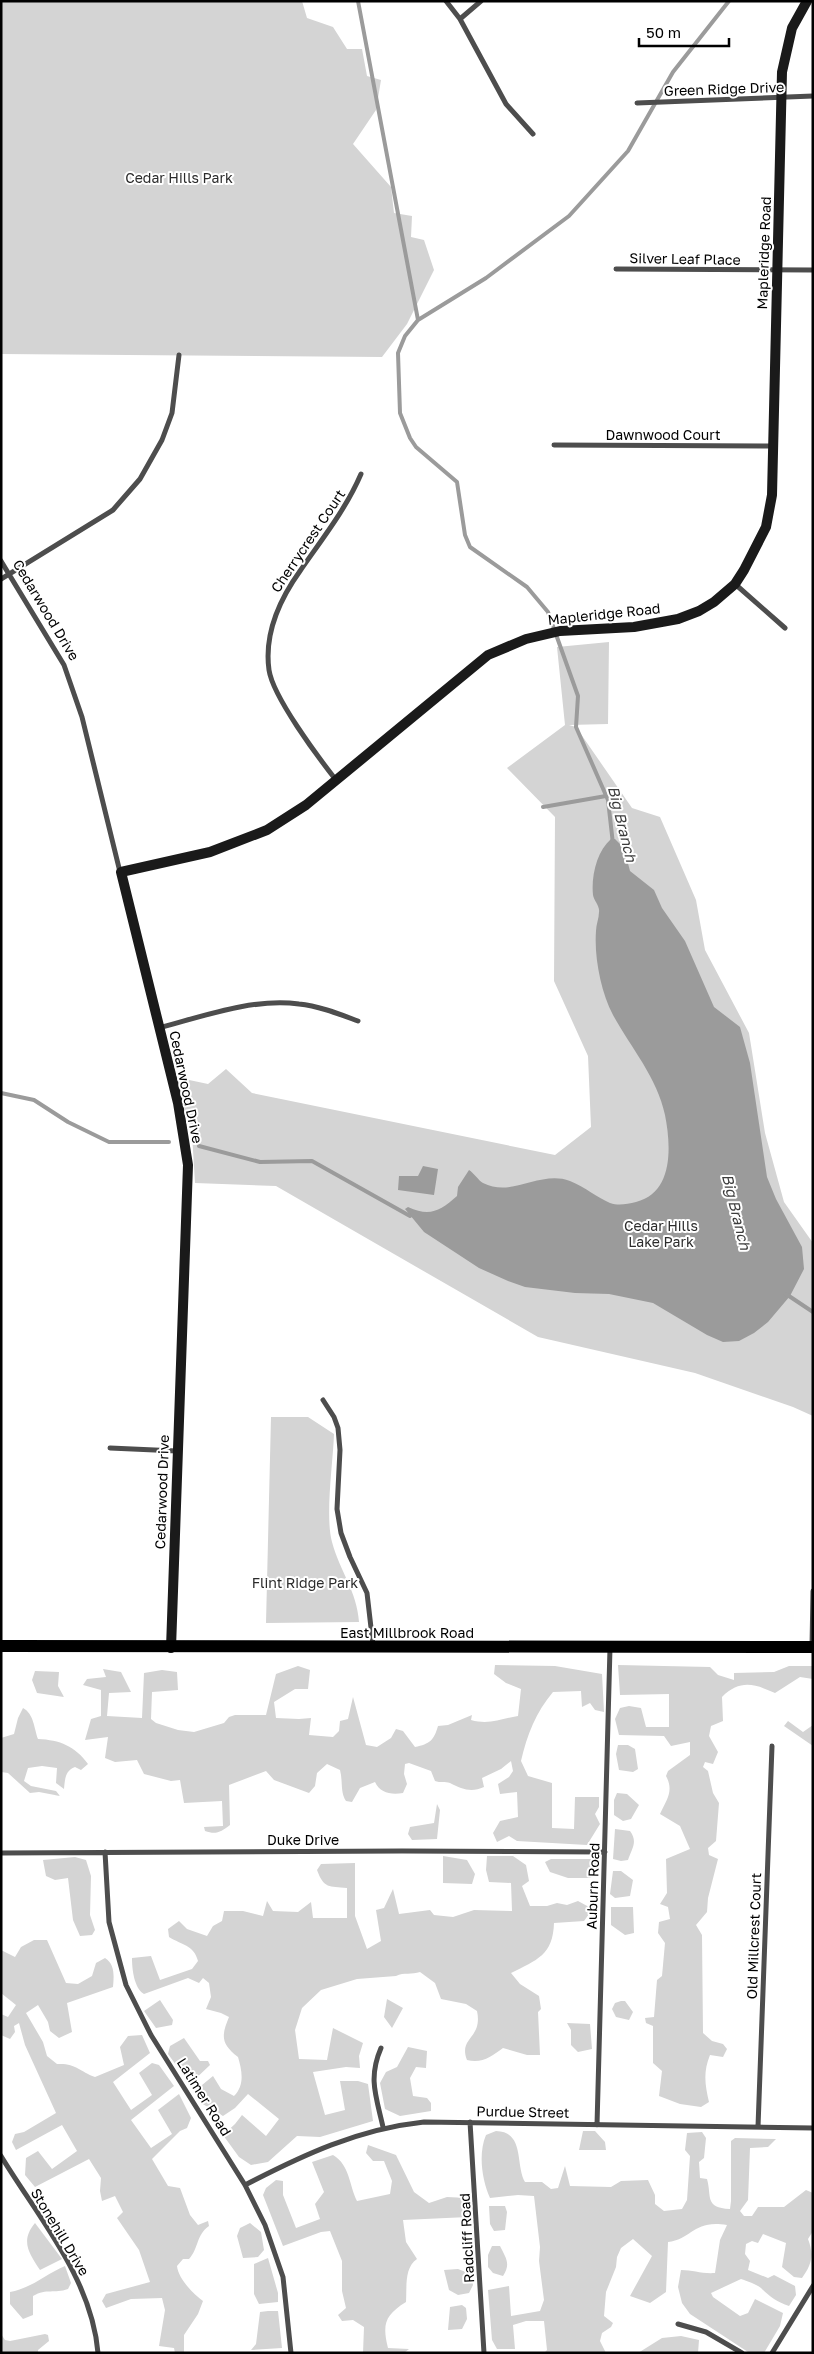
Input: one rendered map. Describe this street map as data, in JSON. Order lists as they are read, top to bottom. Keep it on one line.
{"streets":{"main road":["East Millbrook Road"],"street":["Green Ridge Drive","Mapleridge Road","Silver Leaf Place","Dawnwood Court","Cherrycrest Court","Cedarwood Drive","Duke Drive","Auburn Road","Old Millcrest Court","Latimer Road","Purdue Street","Stonehill Drive","Radcliff Road"]},"crossings":[["Green Ridge Drive","Mapleridge Road"],["Mapleridge Road","Silver Leaf Place"],["Mapleridge Road","Dawnwood Court"],["Mapleridge Road","Cherrycrest Court"],["Mapleridge Road","Cedarwood Drive"],["Cedarwood Drive","East Millbrook Road"],["East Millbrook Road","Auburn Road"],["Duke Drive","Auburn Road"],["Duke Drive","Latimer Road"],["Auburn Road","Purdue Street"],["Old Millcrest Court","Purdue Street"],["Latimer Road","Purdue Street"],["Purdue Street","Radcliff Road"]],"water":["Big Branch"],"parks":["Cedar Hills Park","Cedar Hills Lake Park","Flint Ridge Park"],"scale_bar":"50 m"}
